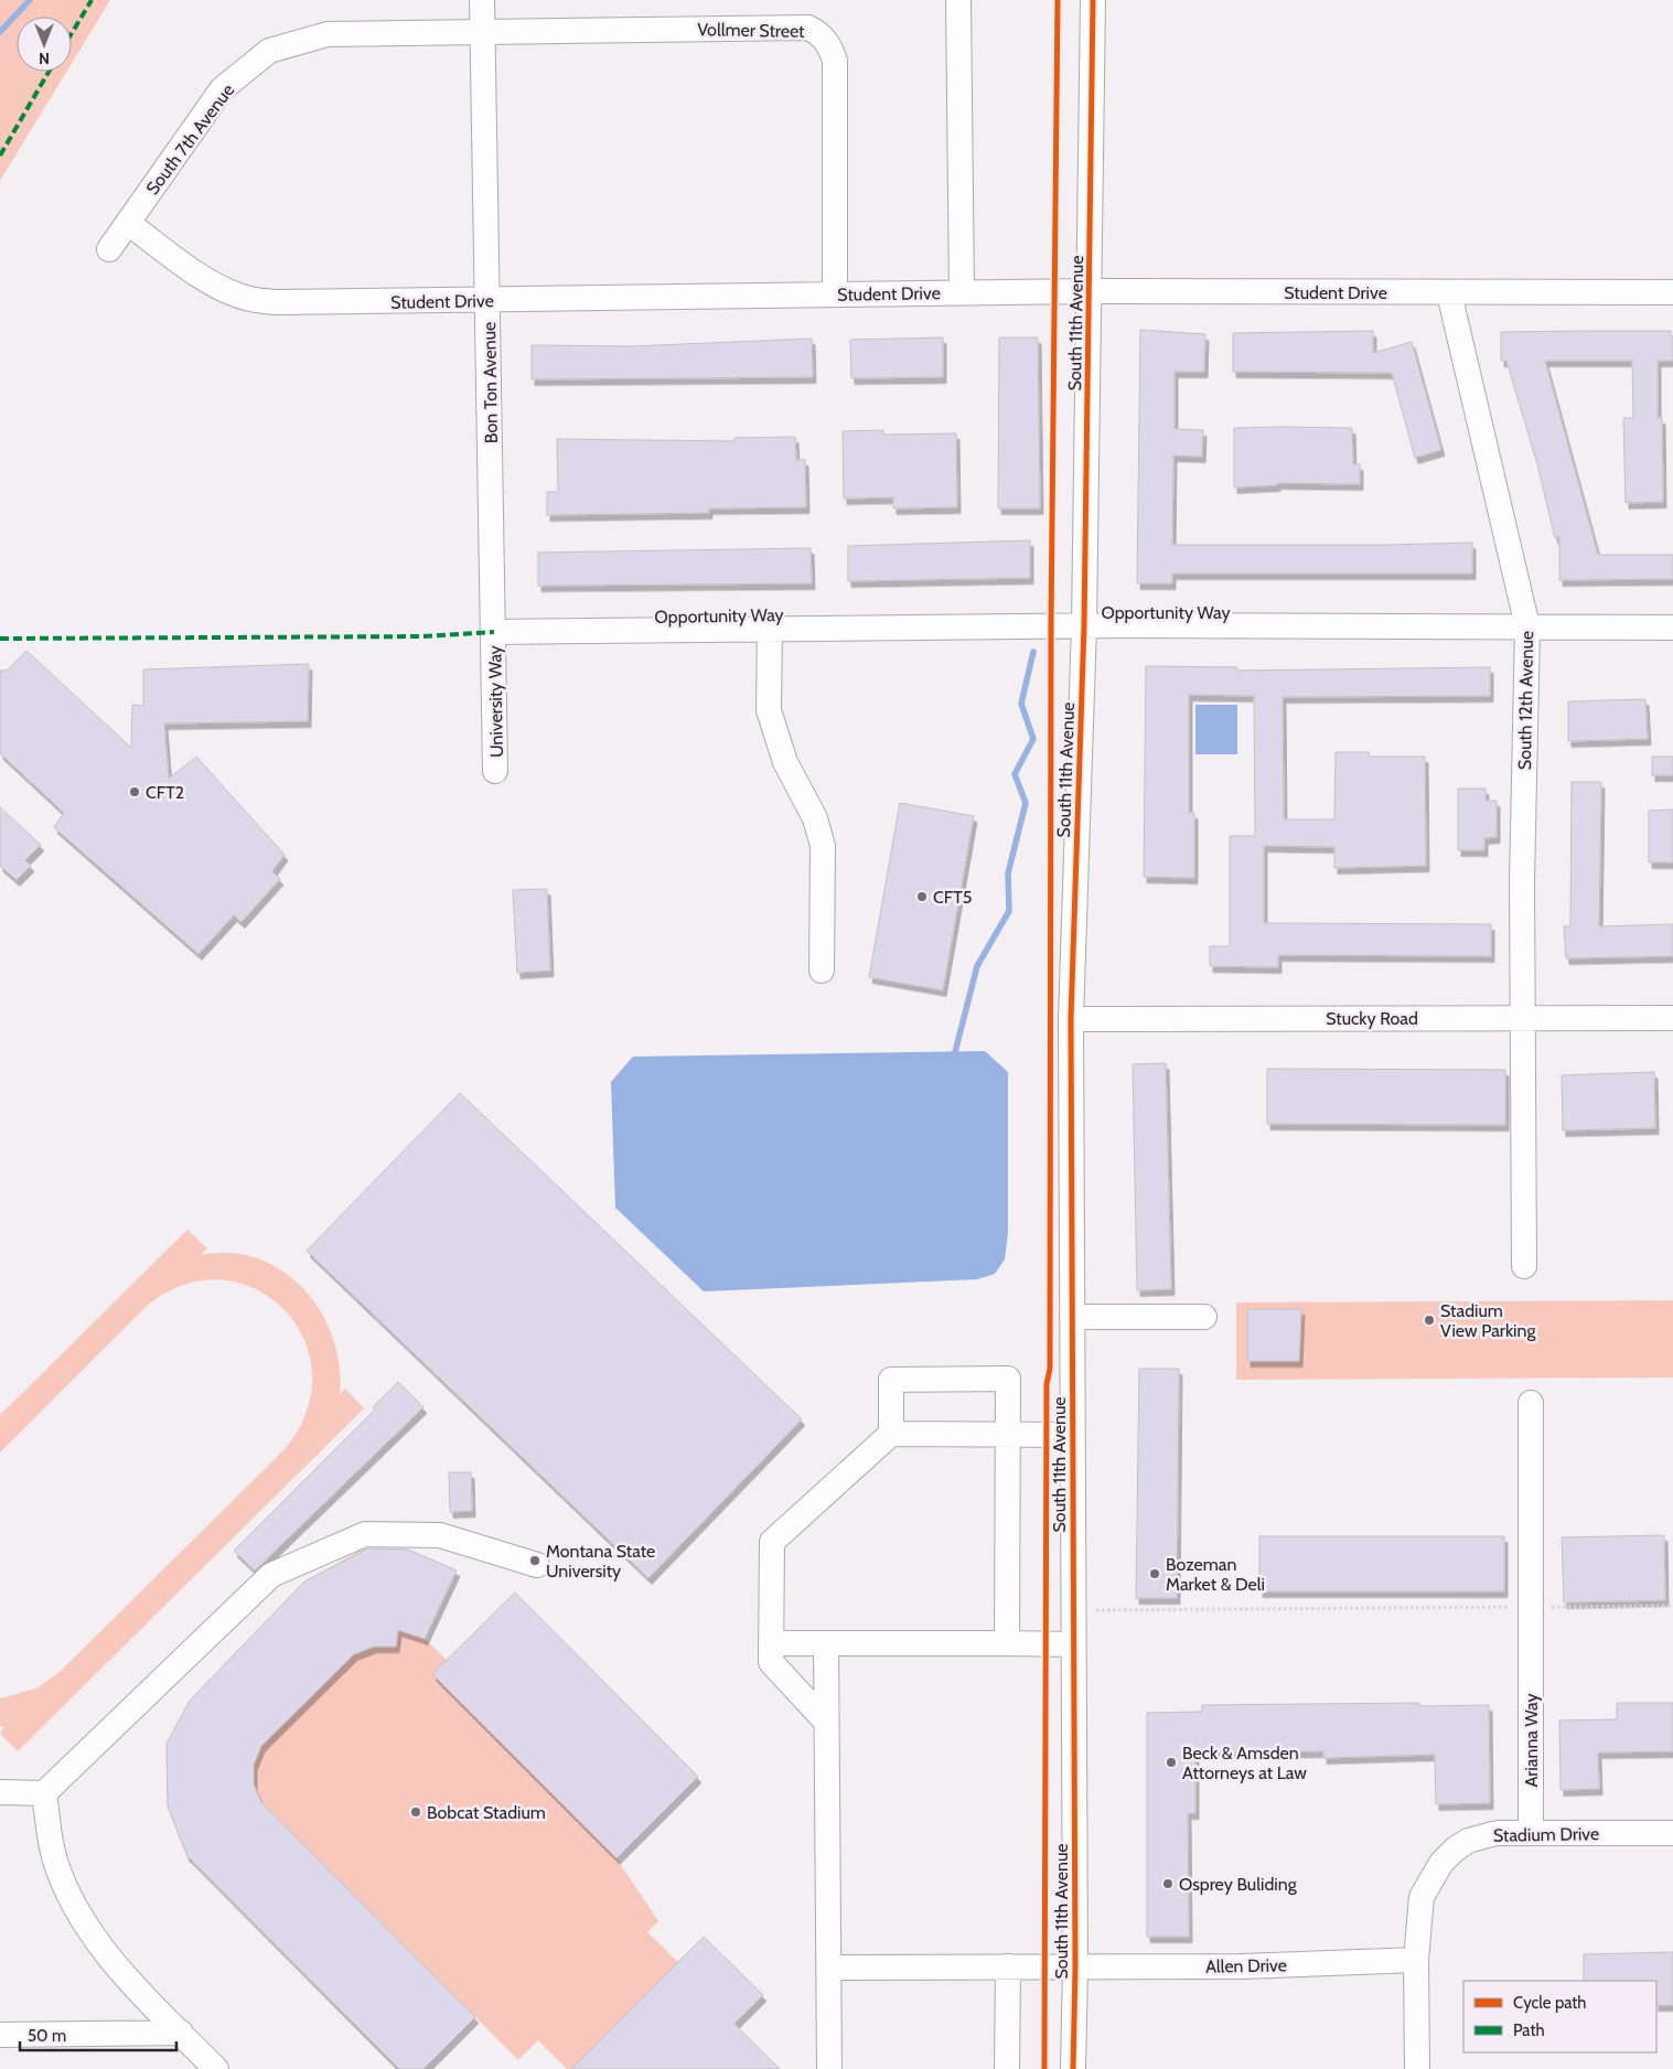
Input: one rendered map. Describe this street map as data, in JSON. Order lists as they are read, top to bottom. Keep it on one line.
{"streets":{"street":["Vollmer Street","South 7th Avenue","Student Drive","South 11th Avenue","Bon Ton Avenue","Opportunity Way","South 12th Avenue","University Way","Stucky Road","Arianna Way","Stadium Drive","Allen Drive"]},"crossings":[["Vollmer Street","South 7th Avenue"],["Vollmer Street","Student Drive"],["Vollmer Street","Bon Ton Avenue"],["South 7th Avenue","Student Drive"],["South 7th Avenue","Bon Ton Avenue"],["Student Drive","South 11th Avenue"],["Student Drive","Bon Ton Avenue"],["Student Drive","South 12th Avenue"],["South 11th Avenue","Opportunity Way"],["South 11th Avenue","Stucky Road"],["South 11th Avenue","Allen Drive"],["Bon Ton Avenue","Opportunity Way"],["Bon Ton Avenue","University Way"],["Opportunity Way","South 12th Avenue"],["Opportunity Way","University Way"],["South 12th Avenue","Stucky Road"],["Arianna Way","Stadium Drive"],["Stadium Drive","Allen Drive"]],"places":["CFT2","CFT5","Stadium View Parking","Montana State University","Bozeman Market & Deli","Beck & Amsden Attorneys at Law","Bobcat Stadium","Osprey Buliding"],"legend":["Cycle path","Path"],"scale_bar":"50 m","north":"bottom"}
